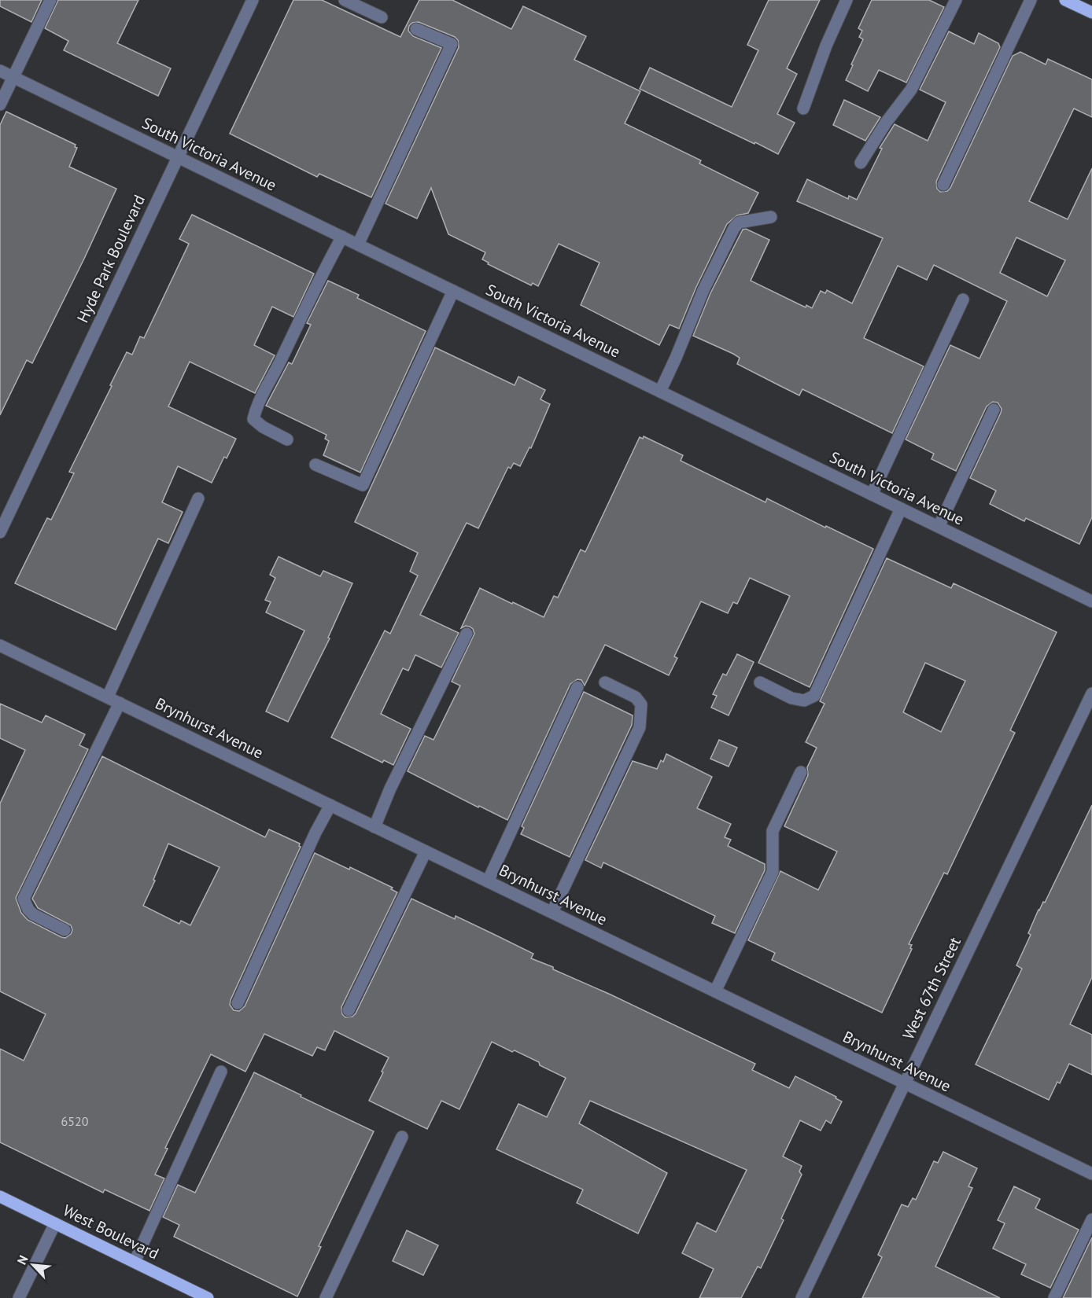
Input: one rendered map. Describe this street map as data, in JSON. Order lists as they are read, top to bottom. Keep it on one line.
{"streets":{"main road":["West Boulevard"],"street":["South Victoria Avenue","Hyde Park Boulevard","Brynhurst Avenue","West 67th Street"]},"crossings":[["South Victoria Avenue","Hyde Park Boulevard"],["Brynhurst Avenue","West 67th Street"]],"house_numbers":["6520"],"north":"top left"}
